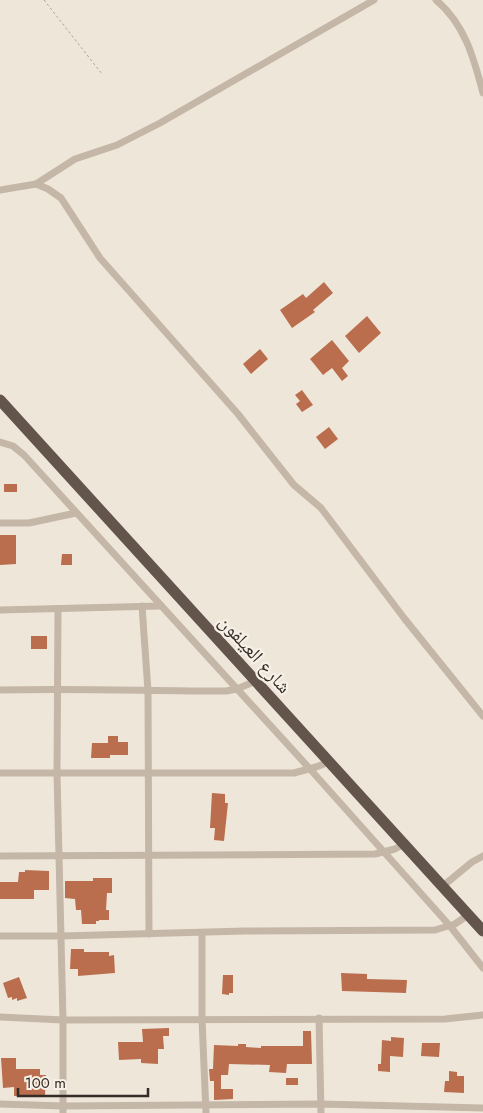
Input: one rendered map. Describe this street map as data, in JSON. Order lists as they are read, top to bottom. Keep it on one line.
{"streets":{"highway":["شارع العيلفون"]},"scale_bar":"100 m"}
